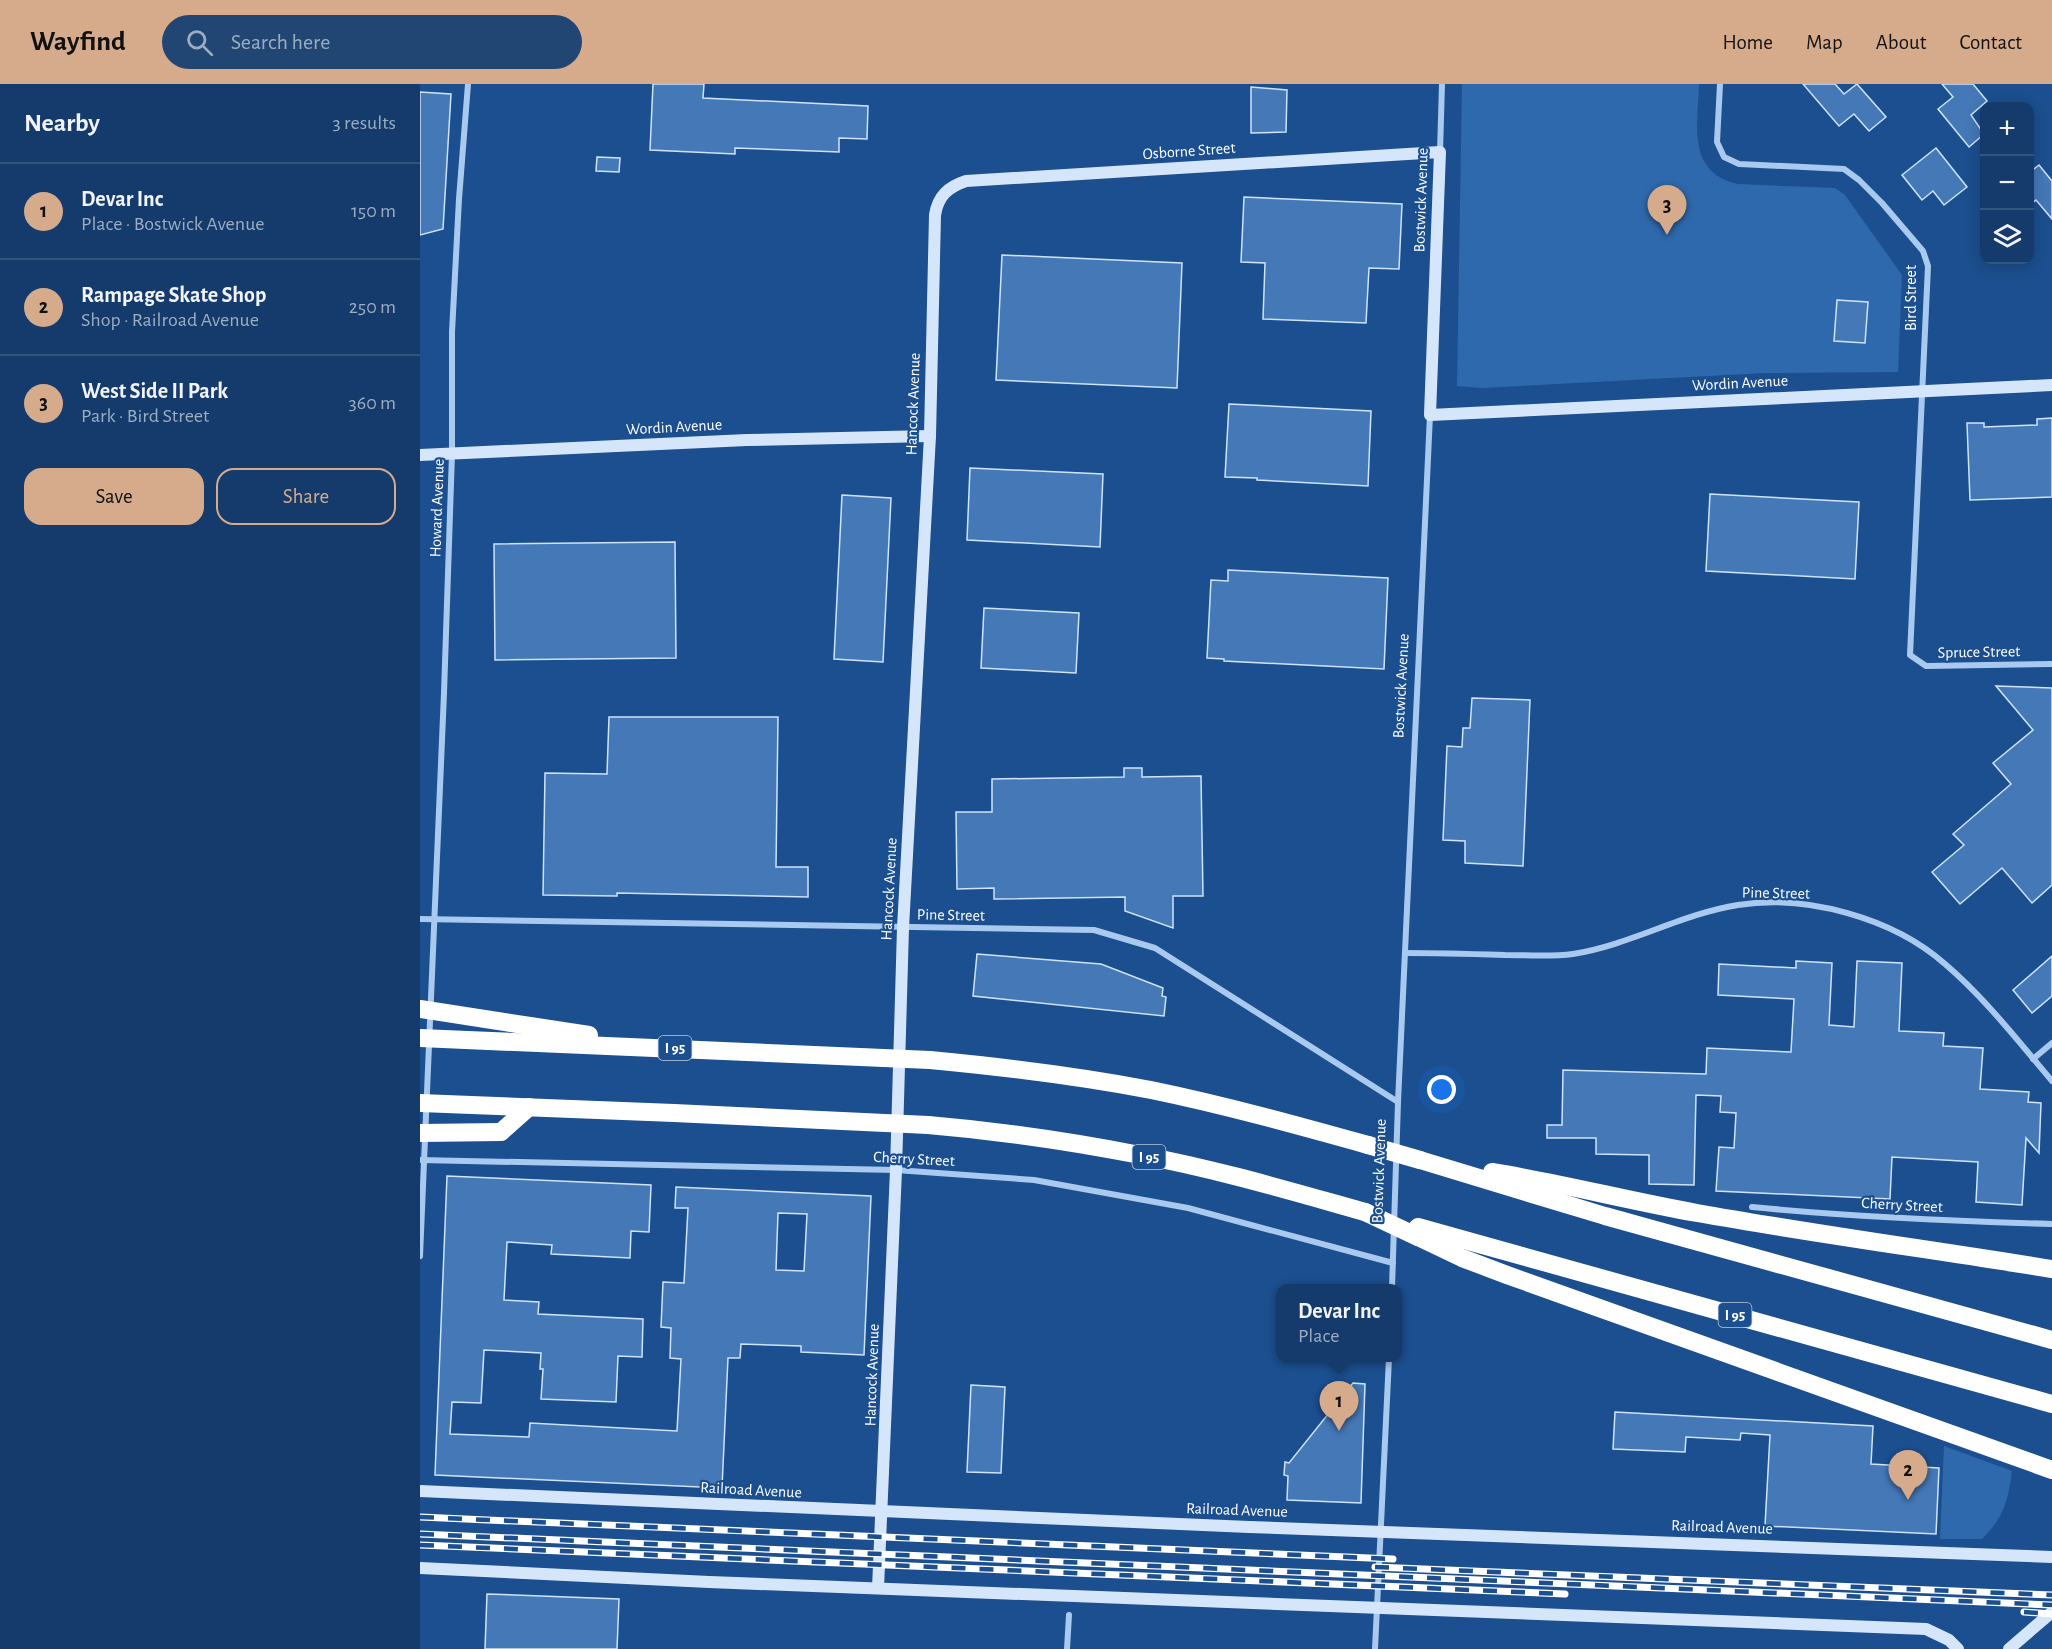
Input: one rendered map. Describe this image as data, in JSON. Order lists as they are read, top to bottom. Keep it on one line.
{"streets":{"highway":["I 95"],"street":["Osborne Street","Bostwick Avenue","Bird Street","Wordin Avenue","Hancock Avenue","Howard Avenue","Spruce Street","Pine Street","Cherry Street","Railroad Avenue"]},"crossings":[["Osborne Street","Bostwick Avenue"],["Osborne Street","Hancock Avenue"],["Bostwick Avenue","Wordin Avenue"],["Bostwick Avenue","Pine Street"],["Bostwick Avenue","Cherry Street"],["Bird Street","Wordin Avenue"],["Bird Street","Spruce Street"],["Wordin Avenue","Hancock Avenue"],["Wordin Avenue","Howard Avenue"],["Hancock Avenue","Pine Street"],["Hancock Avenue","Cherry Street"],["Hancock Avenue","Railroad Avenue"],["Howard Avenue","Pine Street"],["Howard Avenue","Cherry Street"]],"page":{"header":"Wayfind","search":"Search here","nav":["Home","Map","About","Contact"],"heading":["Nearby","3 results"],"map_buttons":["+","−"],"list":[{"mark":"1","name":"Devar Inc","note":"Place · Bostwick Avenue","value":"150 m"},{"mark":"2","name":"Rampage Skate Shop","note":"Shop · Railroad Avenue","value":"250 m"},{"mark":"3","name":"West Side II Park","note":"Park · Bird Street","value":"360 m"}],"pins":["3","1","2"],"buttons":["Save","Share"],"popup":["Devar Inc","Place"]}}
